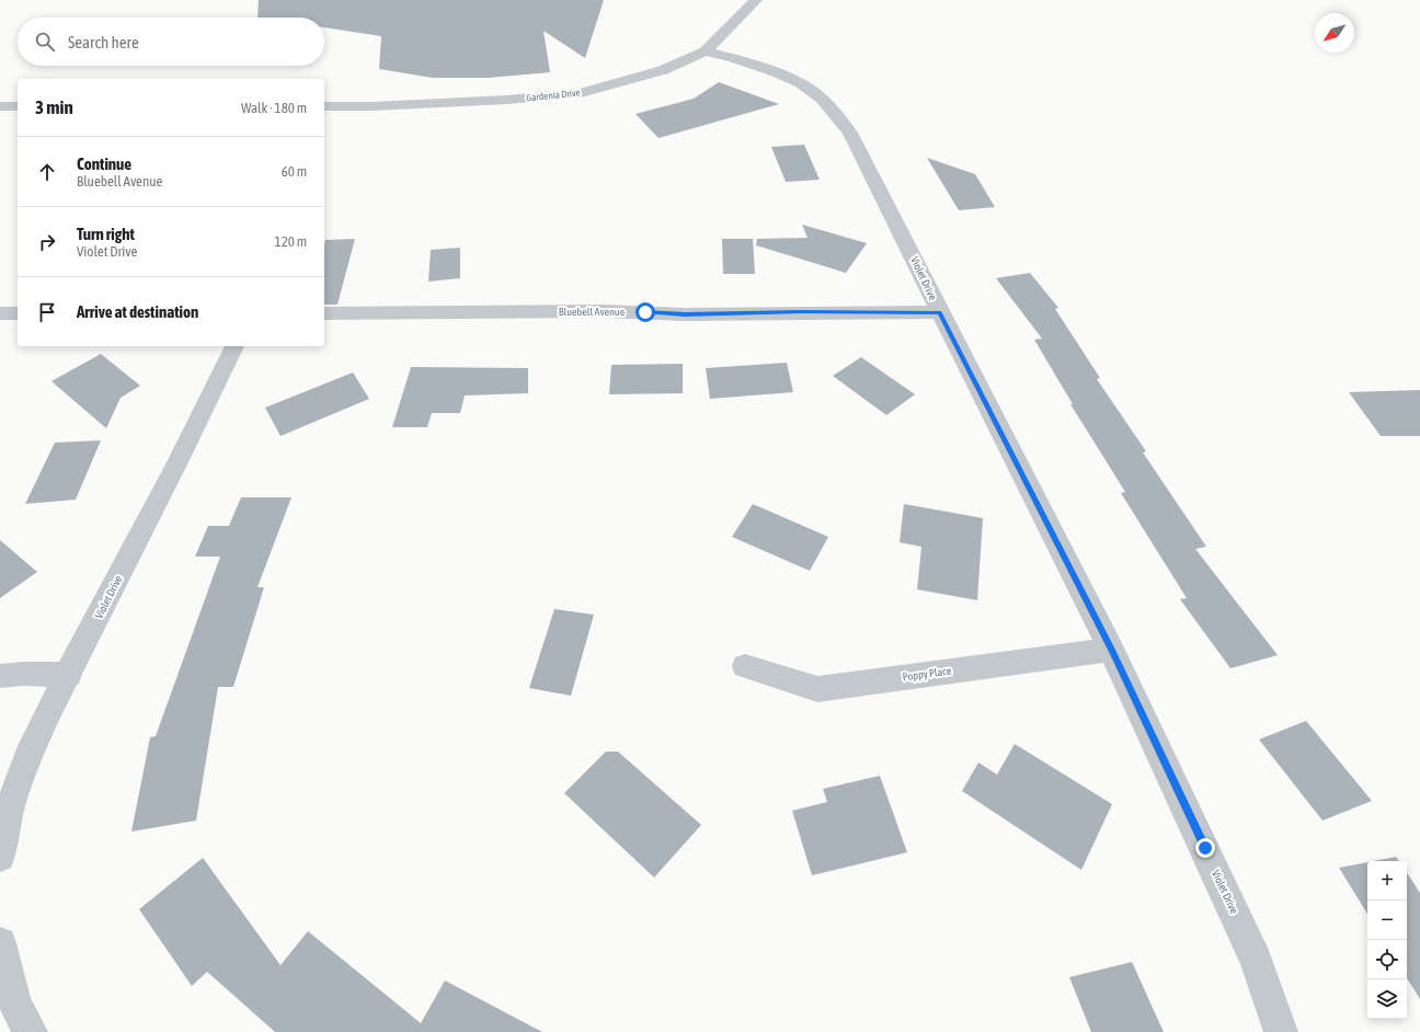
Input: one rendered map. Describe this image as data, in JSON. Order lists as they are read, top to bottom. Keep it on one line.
{"streets":{"street":["Gardenia Drive","Violet Drive","Bluebell Avenue","Poppy Place"]},"crossings":[["Gardenia Drive","Violet Drive"],["Violet Drive","Bluebell Avenue"],["Violet Drive","Poppy Place"]],"north":"bottom left","page":{"search":"Search here","heading":["3 min","Walk · 180 m"],"list":[["Continue","Bluebell Avenue","60 m"],["Turn right","Violet Drive","120 m"],"Arrive at destination"],"map_buttons":["+","−"]}}
